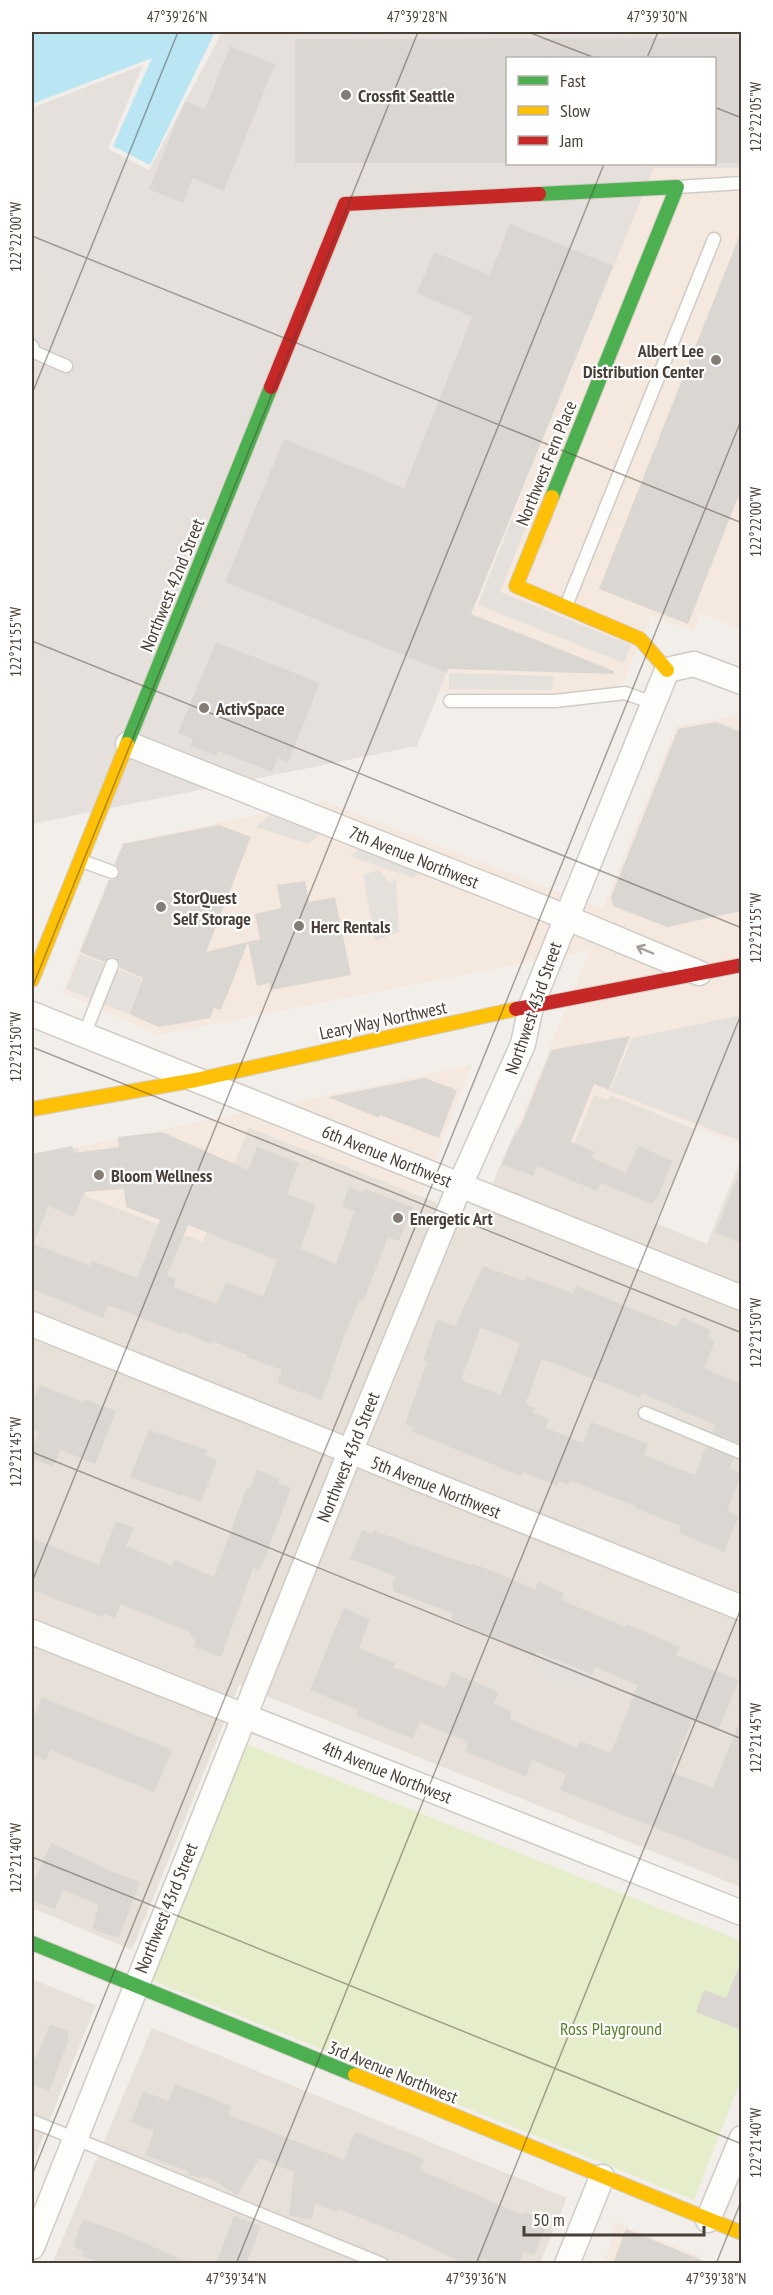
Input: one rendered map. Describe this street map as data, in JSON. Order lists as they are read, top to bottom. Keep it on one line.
{"streets":{"street":["Northwest Fern Place","Northwest 42nd Street","7th Avenue Northwest","Northwest 43rd Street","Leary Way Northwest","6th Avenue Northwest","5th Avenue Northwest","4th Avenue Northwest","3rd Avenue Northwest"]},"crossings":[["Northwest Fern Place","Northwest 42nd Street"],["Northwest 42nd Street","7th Avenue Northwest"],["7th Avenue Northwest","Northwest 43rd Street"],["7th Avenue Northwest","Leary Way Northwest"],["Northwest 43rd Street","Leary Way Northwest"],["Northwest 43rd Street","6th Avenue Northwest"],["Northwest 43rd Street","5th Avenue Northwest"],["Northwest 43rd Street","4th Avenue Northwest"],["Northwest 43rd Street","3rd Avenue Northwest"],["Leary Way Northwest","6th Avenue Northwest"]],"parks":["Ross Playground"],"places":["Crossfit Seattle","Albert Lee Distribution Center","ActivSpace","StorQuest Self Storage","Herc Rentals","Bloom Wellness","Energetic Art"],"legend":["Fast","Slow","Jam"],"scale_bar":"50 m","coordinates":["47°39'26\"N","47°39'28\"N","47°39'30\"N","122°22'05\"W","122°22'00\"W","122°21'55\"W","122°21'50\"W","122°21'45\"W","122°21'40\"W","47°39'34\"N","47°39'36\"N","47°39'38\"N"]}
